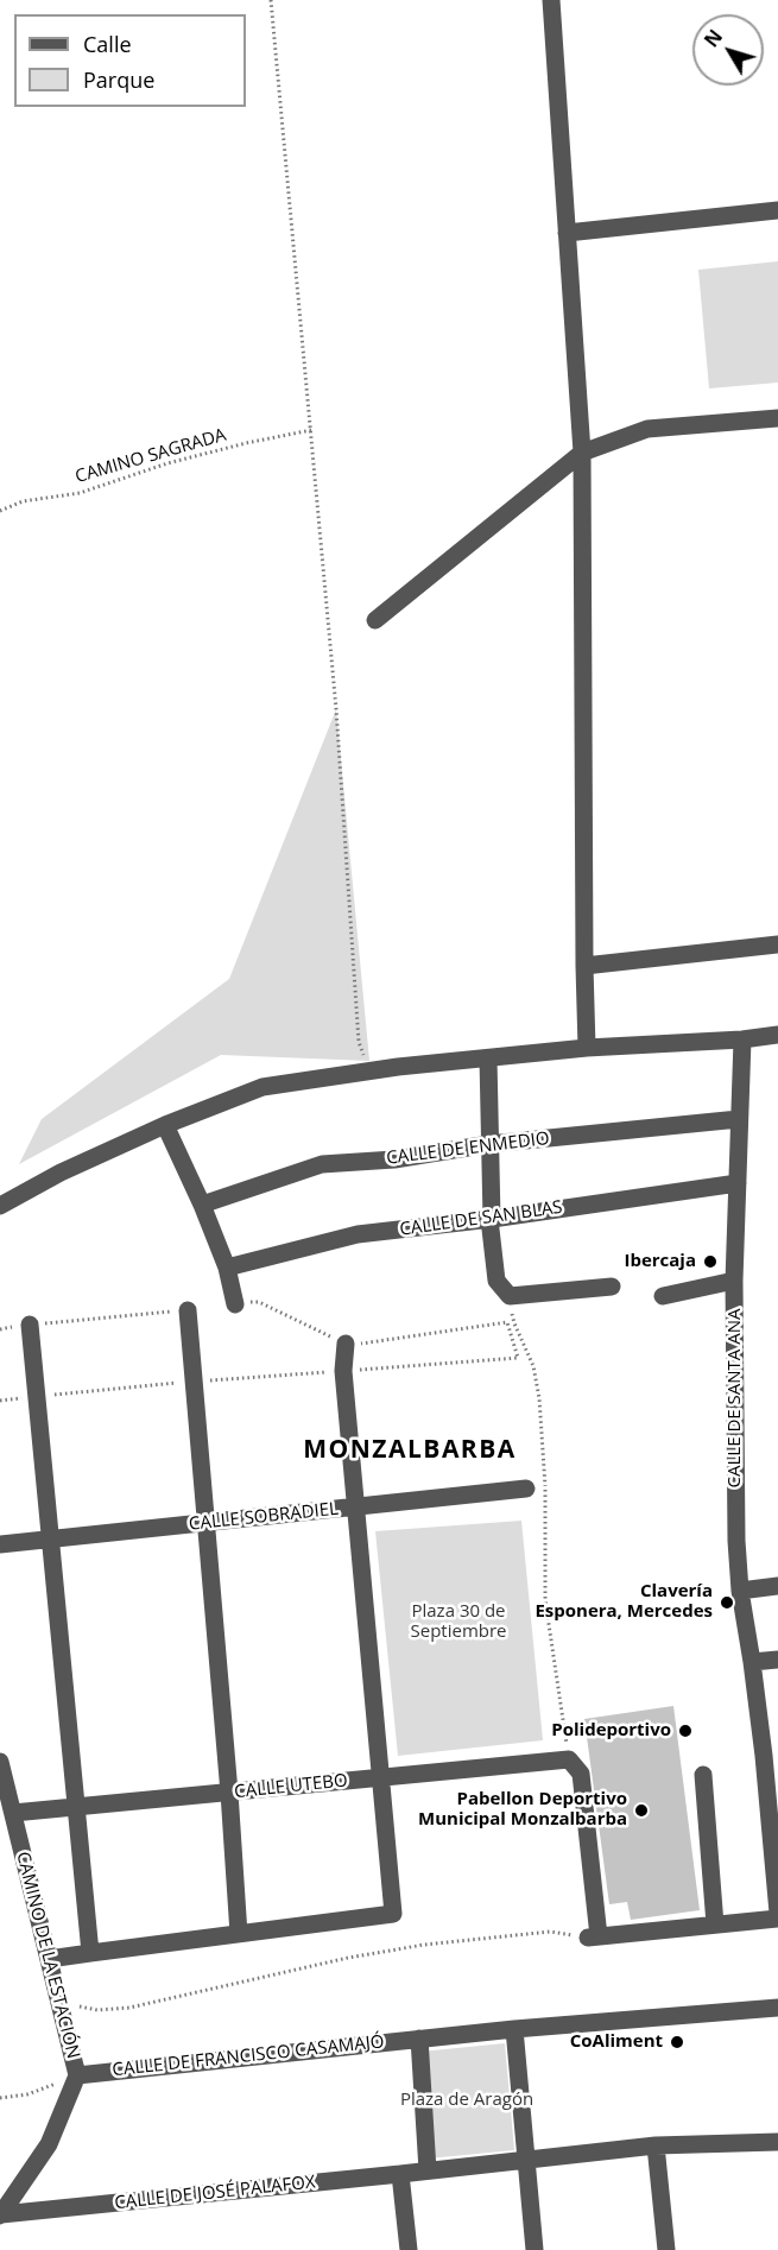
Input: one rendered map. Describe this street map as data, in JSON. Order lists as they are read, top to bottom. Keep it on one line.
{"streets":{"street":["CALLE DE ENMEDIO","CALLE DE SAN BLAS","CALLE DE SANTA ANA","CALLE SOBRADIEL","CALLE UTEBO","CAMINO DE LA ESTACIÓN","CALLE DE FRANCISCO CASAMAJÓ","CALLE DE JOSÉ PALAFOX"],"path":["CAMINO SAGRADA"]},"crossings":[["CALLE DE ENMEDIO","CALLE DE SANTA ANA"],["CALLE DE SAN BLAS","CALLE DE SANTA ANA"],["CALLE UTEBO","CAMINO DE LA ESTACIÓN"],["CAMINO DE LA ESTACIÓN","CALLE DE FRANCISCO CASAMAJÓ"],["CAMINO DE LA ESTACIÓN","CALLE DE JOSÉ PALAFOX"]],"districts":["MONZALBARBA"],"parks":["Plaza 30 de Septiembre","Plaza de Aragón"],"places":["Ibercaja","Clavería Esponera, Mercedes","Polideportivo","Pabellon Deportivo Municipal Monzalbarba","CoAliment"],"legend":["Calle","Parque"],"north":"top left"}
